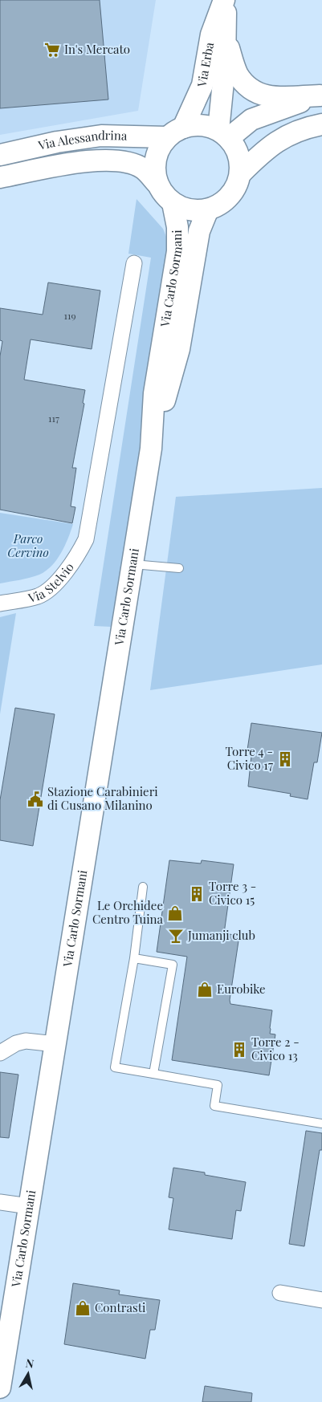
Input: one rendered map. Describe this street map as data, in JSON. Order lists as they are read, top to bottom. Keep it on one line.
{"streets":{"main road":["Via Erba","Via Alessandrina","Via Carlo Sormani"],"street":["Via Stelvio"]},"crossings":[["Via Erba","Via Alessandrina"],["Via Erba","Via Carlo Sormani"],["Via Alessandrina","Via Carlo Sormani"]],"parks":["Parco Cervino"],"places":{"supermarket":["In's Mercato"],"building":["Torre 4 - Civico 17","Torre 3 - Civico 15","Torre 2 - Civico 13"],"public building":["Stazione Carabinieri di Cusano Milanino"],"shop":["Le Orchidee Centro Tuina","Eurobike","Contrasti"],"bar":["Jumanji club"]},"house_numbers":["119","117"],"north":"top"}
